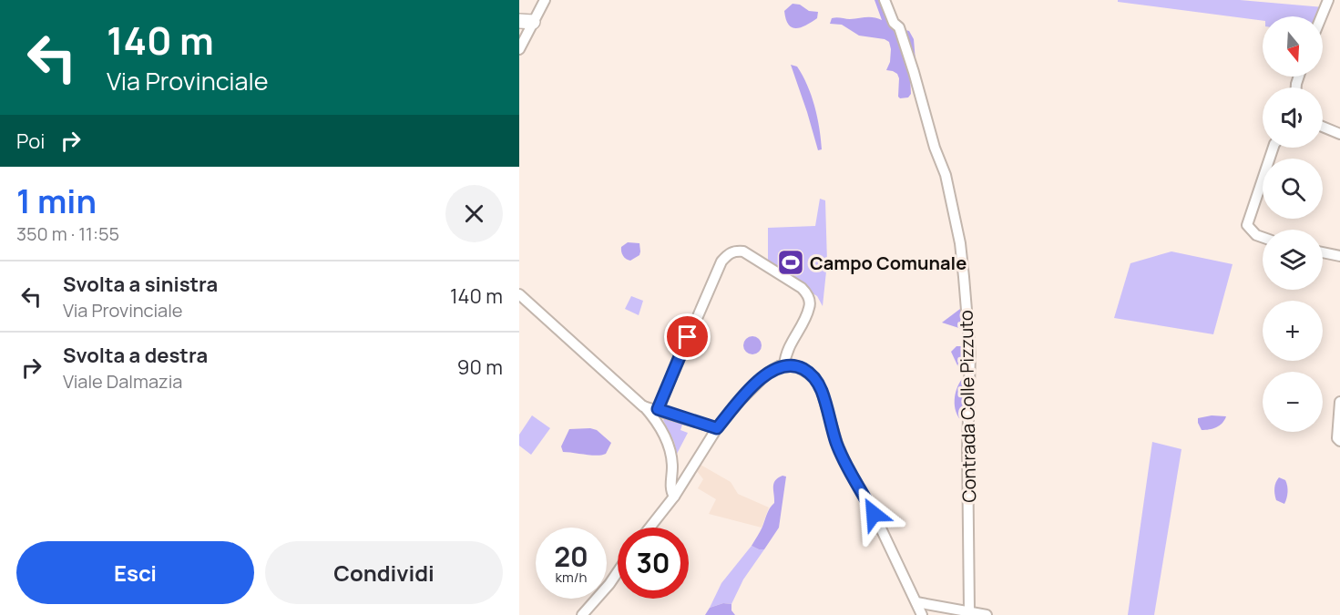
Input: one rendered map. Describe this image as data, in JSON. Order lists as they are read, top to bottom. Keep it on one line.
{"streets":{"street":["Contrada Colle Pizzuto"]},"places":{"sports":["Campo Comunale"]},"north":"bottom","page":{"turn":["140 m","Via Provinciale"],"map_buttons":["+","−"],"then":"Poi","heading":["1 min","350 m · 11:55"],"list":[{"name":"Svolta a sinistra","note":"Via Provinciale","value":"140 m"},{"name":"Svolta a destra","note":"Viale Dalmazia","value":"90 m"}],"speed":"20 km/h","limit":"30","buttons":["Esci","Condividi"]}}
